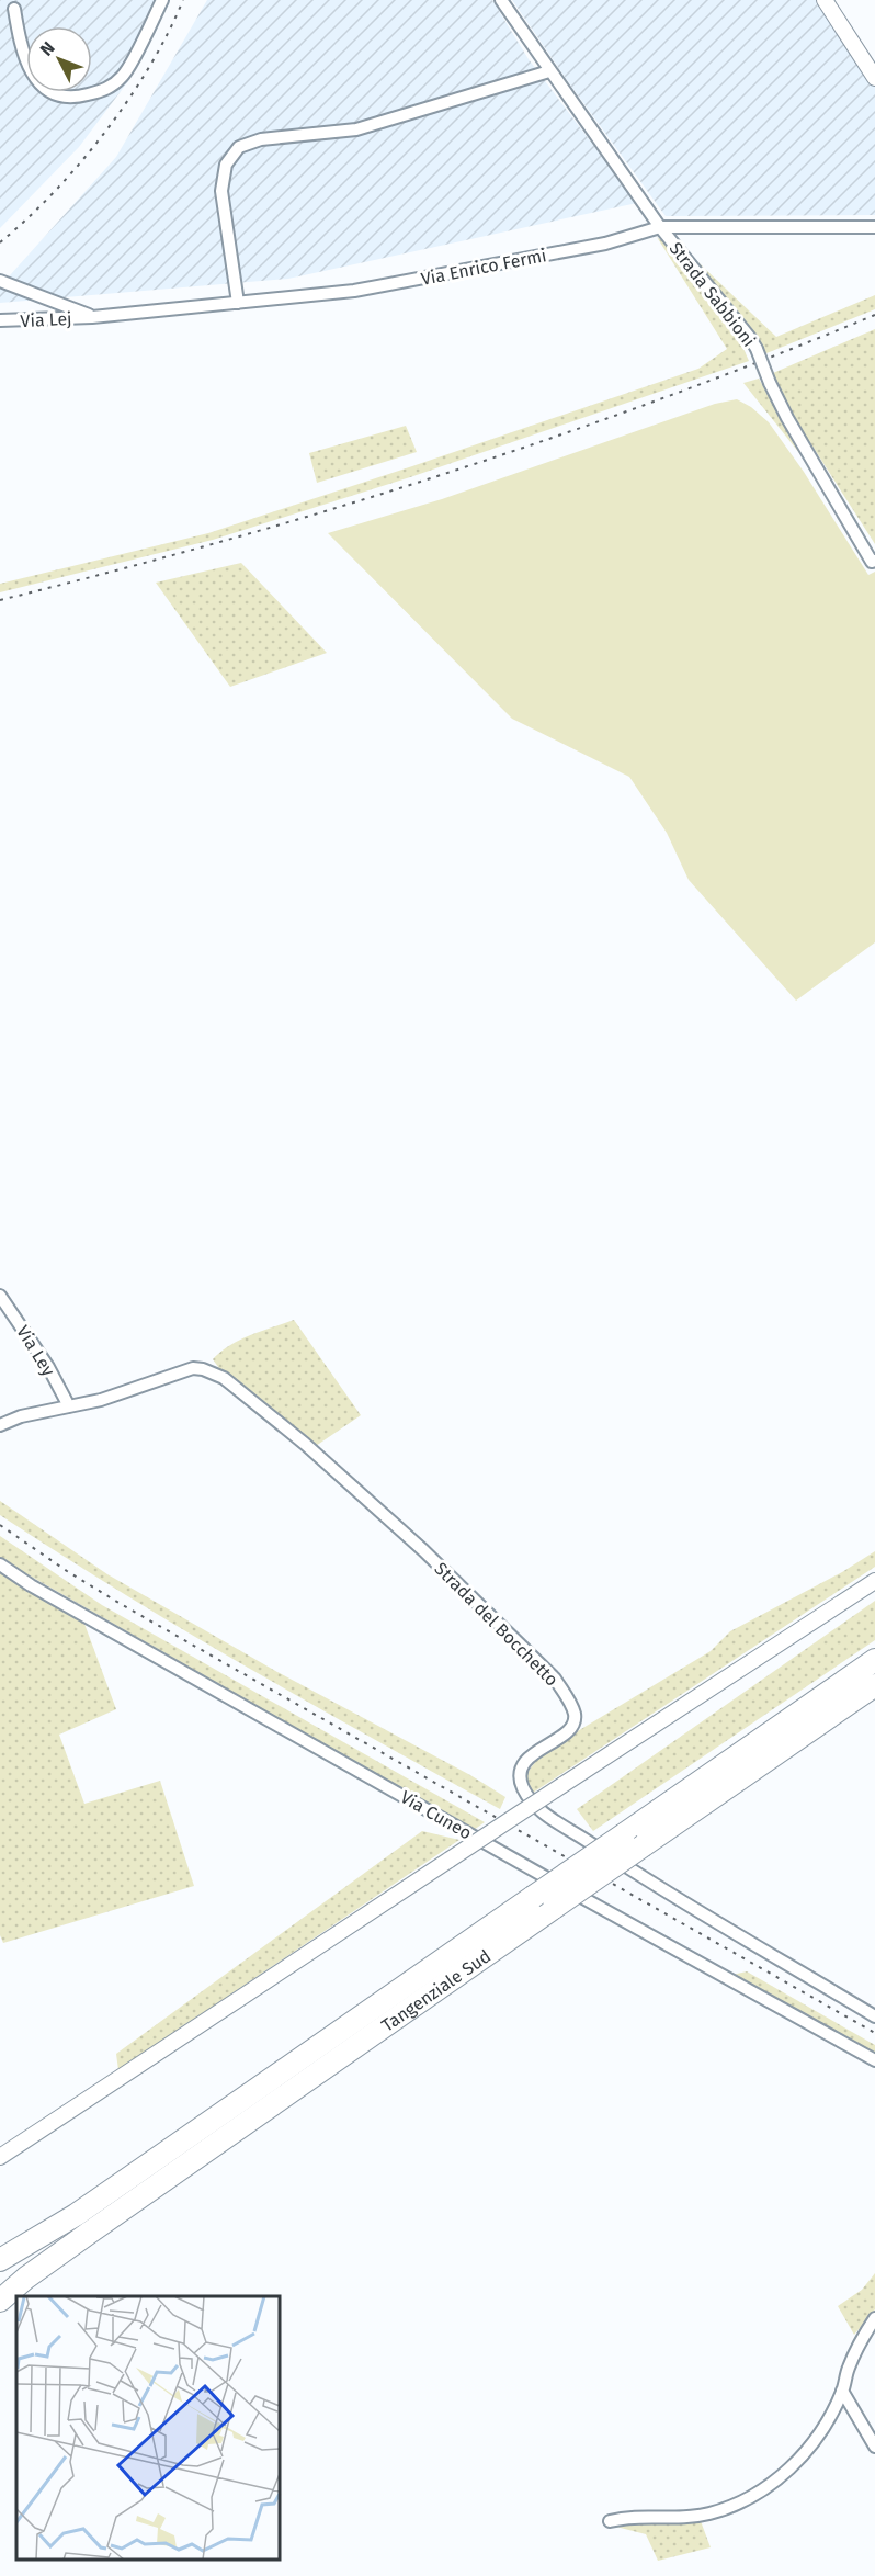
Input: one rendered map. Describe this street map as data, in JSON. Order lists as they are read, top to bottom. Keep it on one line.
{"streets":{"highway":["Tangenziale Sud"],"street":["Via Enrico Fermi","Strada Sabbioni","Via Lej","Via Ley","Strada del Bocchetto","Via Cuneo"]},"crossings":[["Via Enrico Fermi","Strada Sabbioni"],["Via Enrico Fermi","Via Lej"],["Via Ley","Strada del Bocchetto"]],"north":"top left"}
